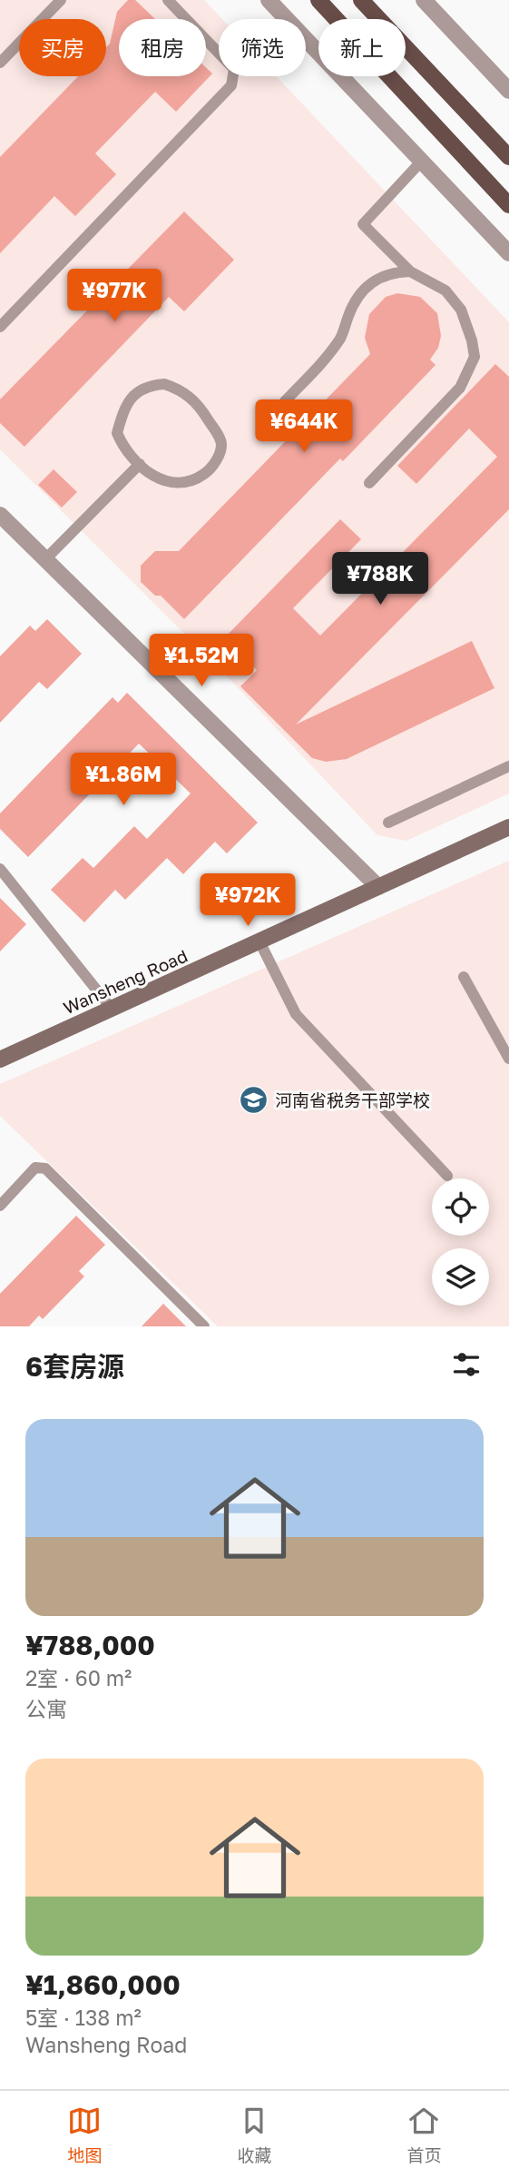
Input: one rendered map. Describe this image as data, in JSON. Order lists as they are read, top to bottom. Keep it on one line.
{"streets":{"street":["Wansheng Road"]},"places":{"school or university":["河南省税务干部学校"]},"page":{"chip":["买房","租房","筛选","新上"],"price":["¥977K","¥644K","¥788K","¥1.52M","¥1.86M","¥972K"],"heading":"6套房源","list":[{"name":"¥788,000","note":"2室 · 60 m² · 公寓"},{"name":"¥1,860,000","note":"5室 · 138 m² · Wansheng Road"}],"tabs":["地图","收藏","首页"]}}
